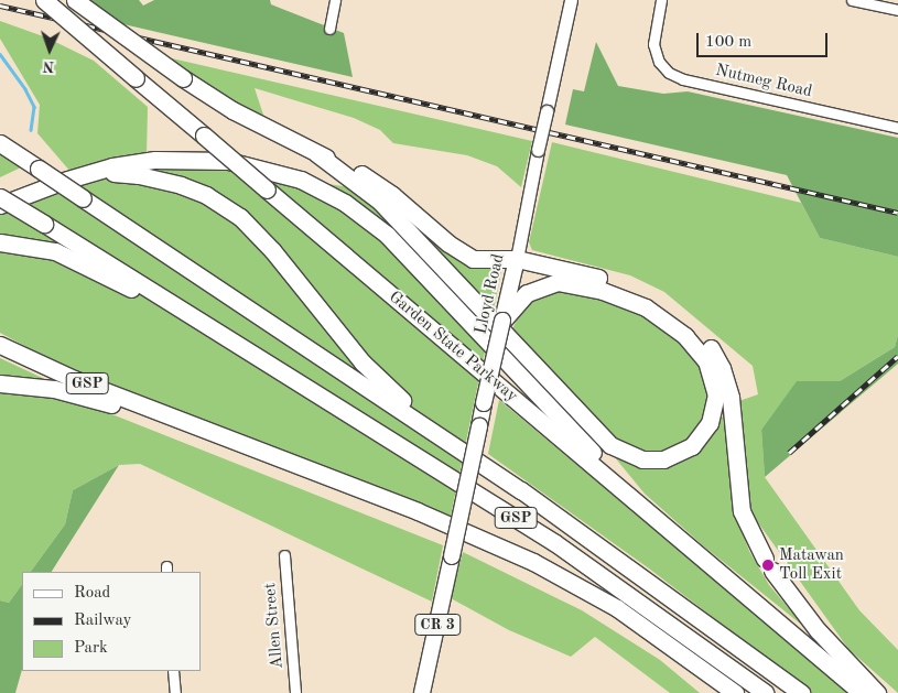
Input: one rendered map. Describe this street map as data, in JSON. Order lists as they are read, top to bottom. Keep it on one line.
{"streets":{"highway":["Garden State Parkway","GSP"],"main road":["Lloyd Road","CR 3"],"street":["Nutmeg Road","Allen Street"]},"places":["Matawan Toll Exit"],"legend":["Road","Railway","Park"],"scale_bar":"100 m","north":"bottom"}
